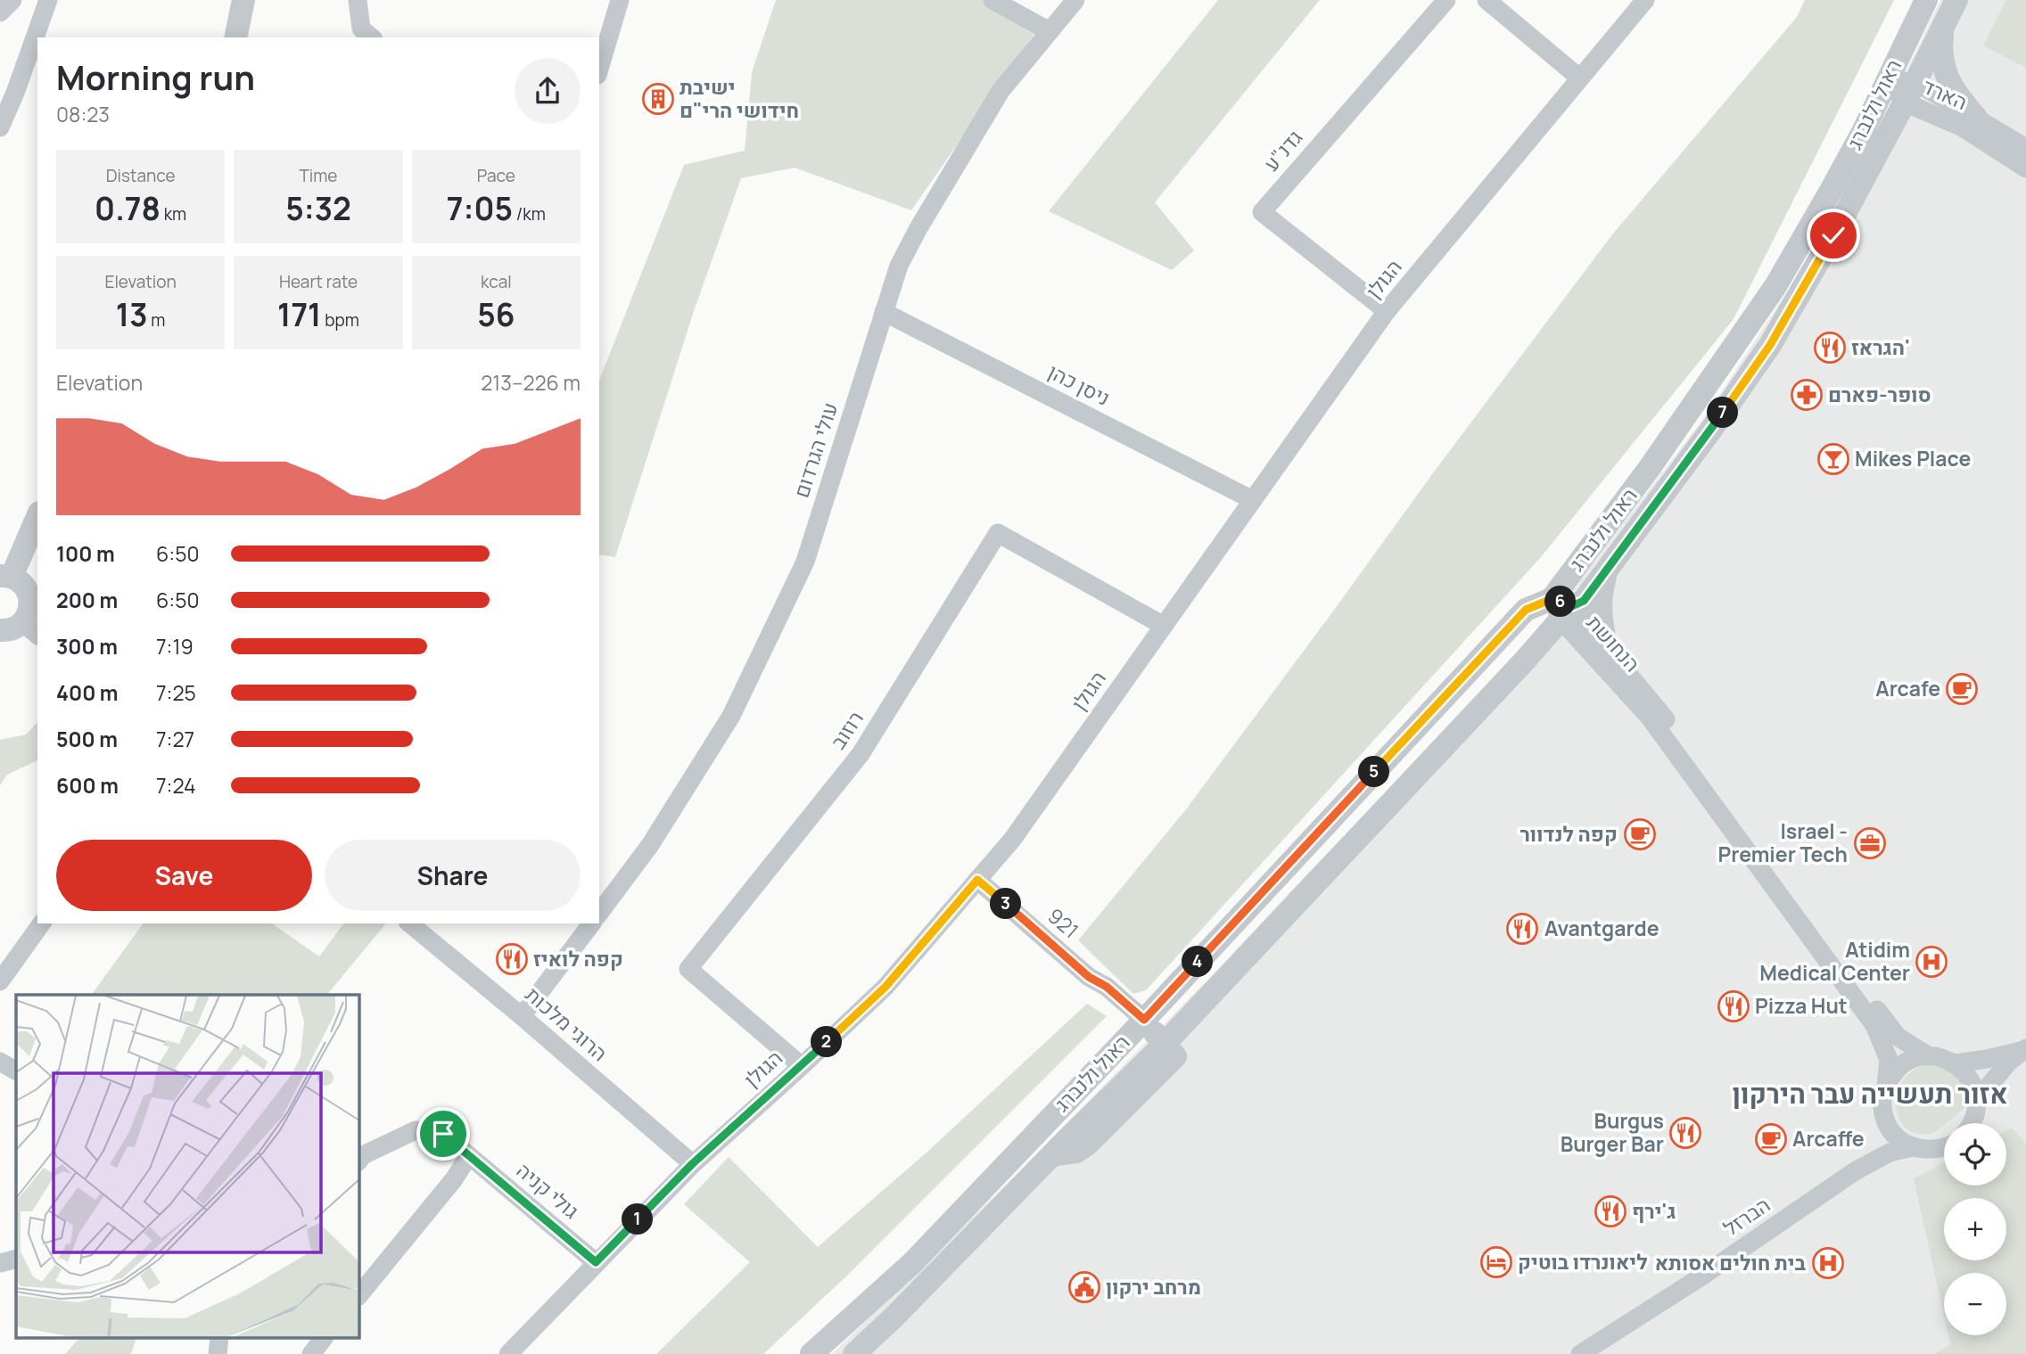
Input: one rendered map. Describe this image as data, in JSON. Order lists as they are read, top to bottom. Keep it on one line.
{"streets":{"street":["הארד","ראול ולנברג","גדנ\"ע","הגולן","ניסן כהן","עולי הגרדום","הנחושת","רוזוב","921","הרוגי מלכות","גולי קניה","הברזל"]},"crossings":[["הארד","ראול ולנברג"],["ראול ולנברג","הנחושת"],["ראול ולנברג","921"],["גדנ\"ע","הגולן"],["הגולן","ניסן כהן"],["הגולן","רוזוב"],["הגולן","921"],["הגולן","הרוגי מלכות"],["הגולן","גולי קניה"],["ניסן כהן","עולי הגרדום"],["הנחושת","הברזל"]],"districts":["אזור תעשייה עבר הירקון"],"places":{"building":["ישיבת חידושי הרי\"ם"],"restaurant":["הגראז'","Avantgarde","קפה לואיז","Pizza Hut","Burgus Burger Bar","ג'ירף"],"pharmacy":["סופר-פארם"],"bar":["Mikes Place"],"cafe":["Arcafe","קפה לנדוור","Arcaffe"],"office":["Israel - Premier Tech"],"hospital":["Atidim Medical Center","בית חולים אסותא"],"hotel":["ליאונרדו בוטיק"],"public building":["מרחב ירקון"]},"page":{"heading":["Morning run","08:23"],"stats":[["Distance","0.78 km"],["Time","5:32"],["Pace","7:05 /km"],["Elevation","13 m"],["Heart rate","171 bpm"],["kcal","56"]],"chart":["Elevation","213–226 m"],"pins":["7","6","5","3","4","2","1"],"list":[{"name":"100 m","note":"6:50"},{"name":"200 m","note":"6:50"},{"name":"300 m","note":"7:19"},{"name":"400 m","note":"7:25"},{"name":"500 m","note":"7:27"},{"name":"600 m","note":"7:24"}],"buttons":["Save","Share"],"map_buttons":["+","−"]}}
